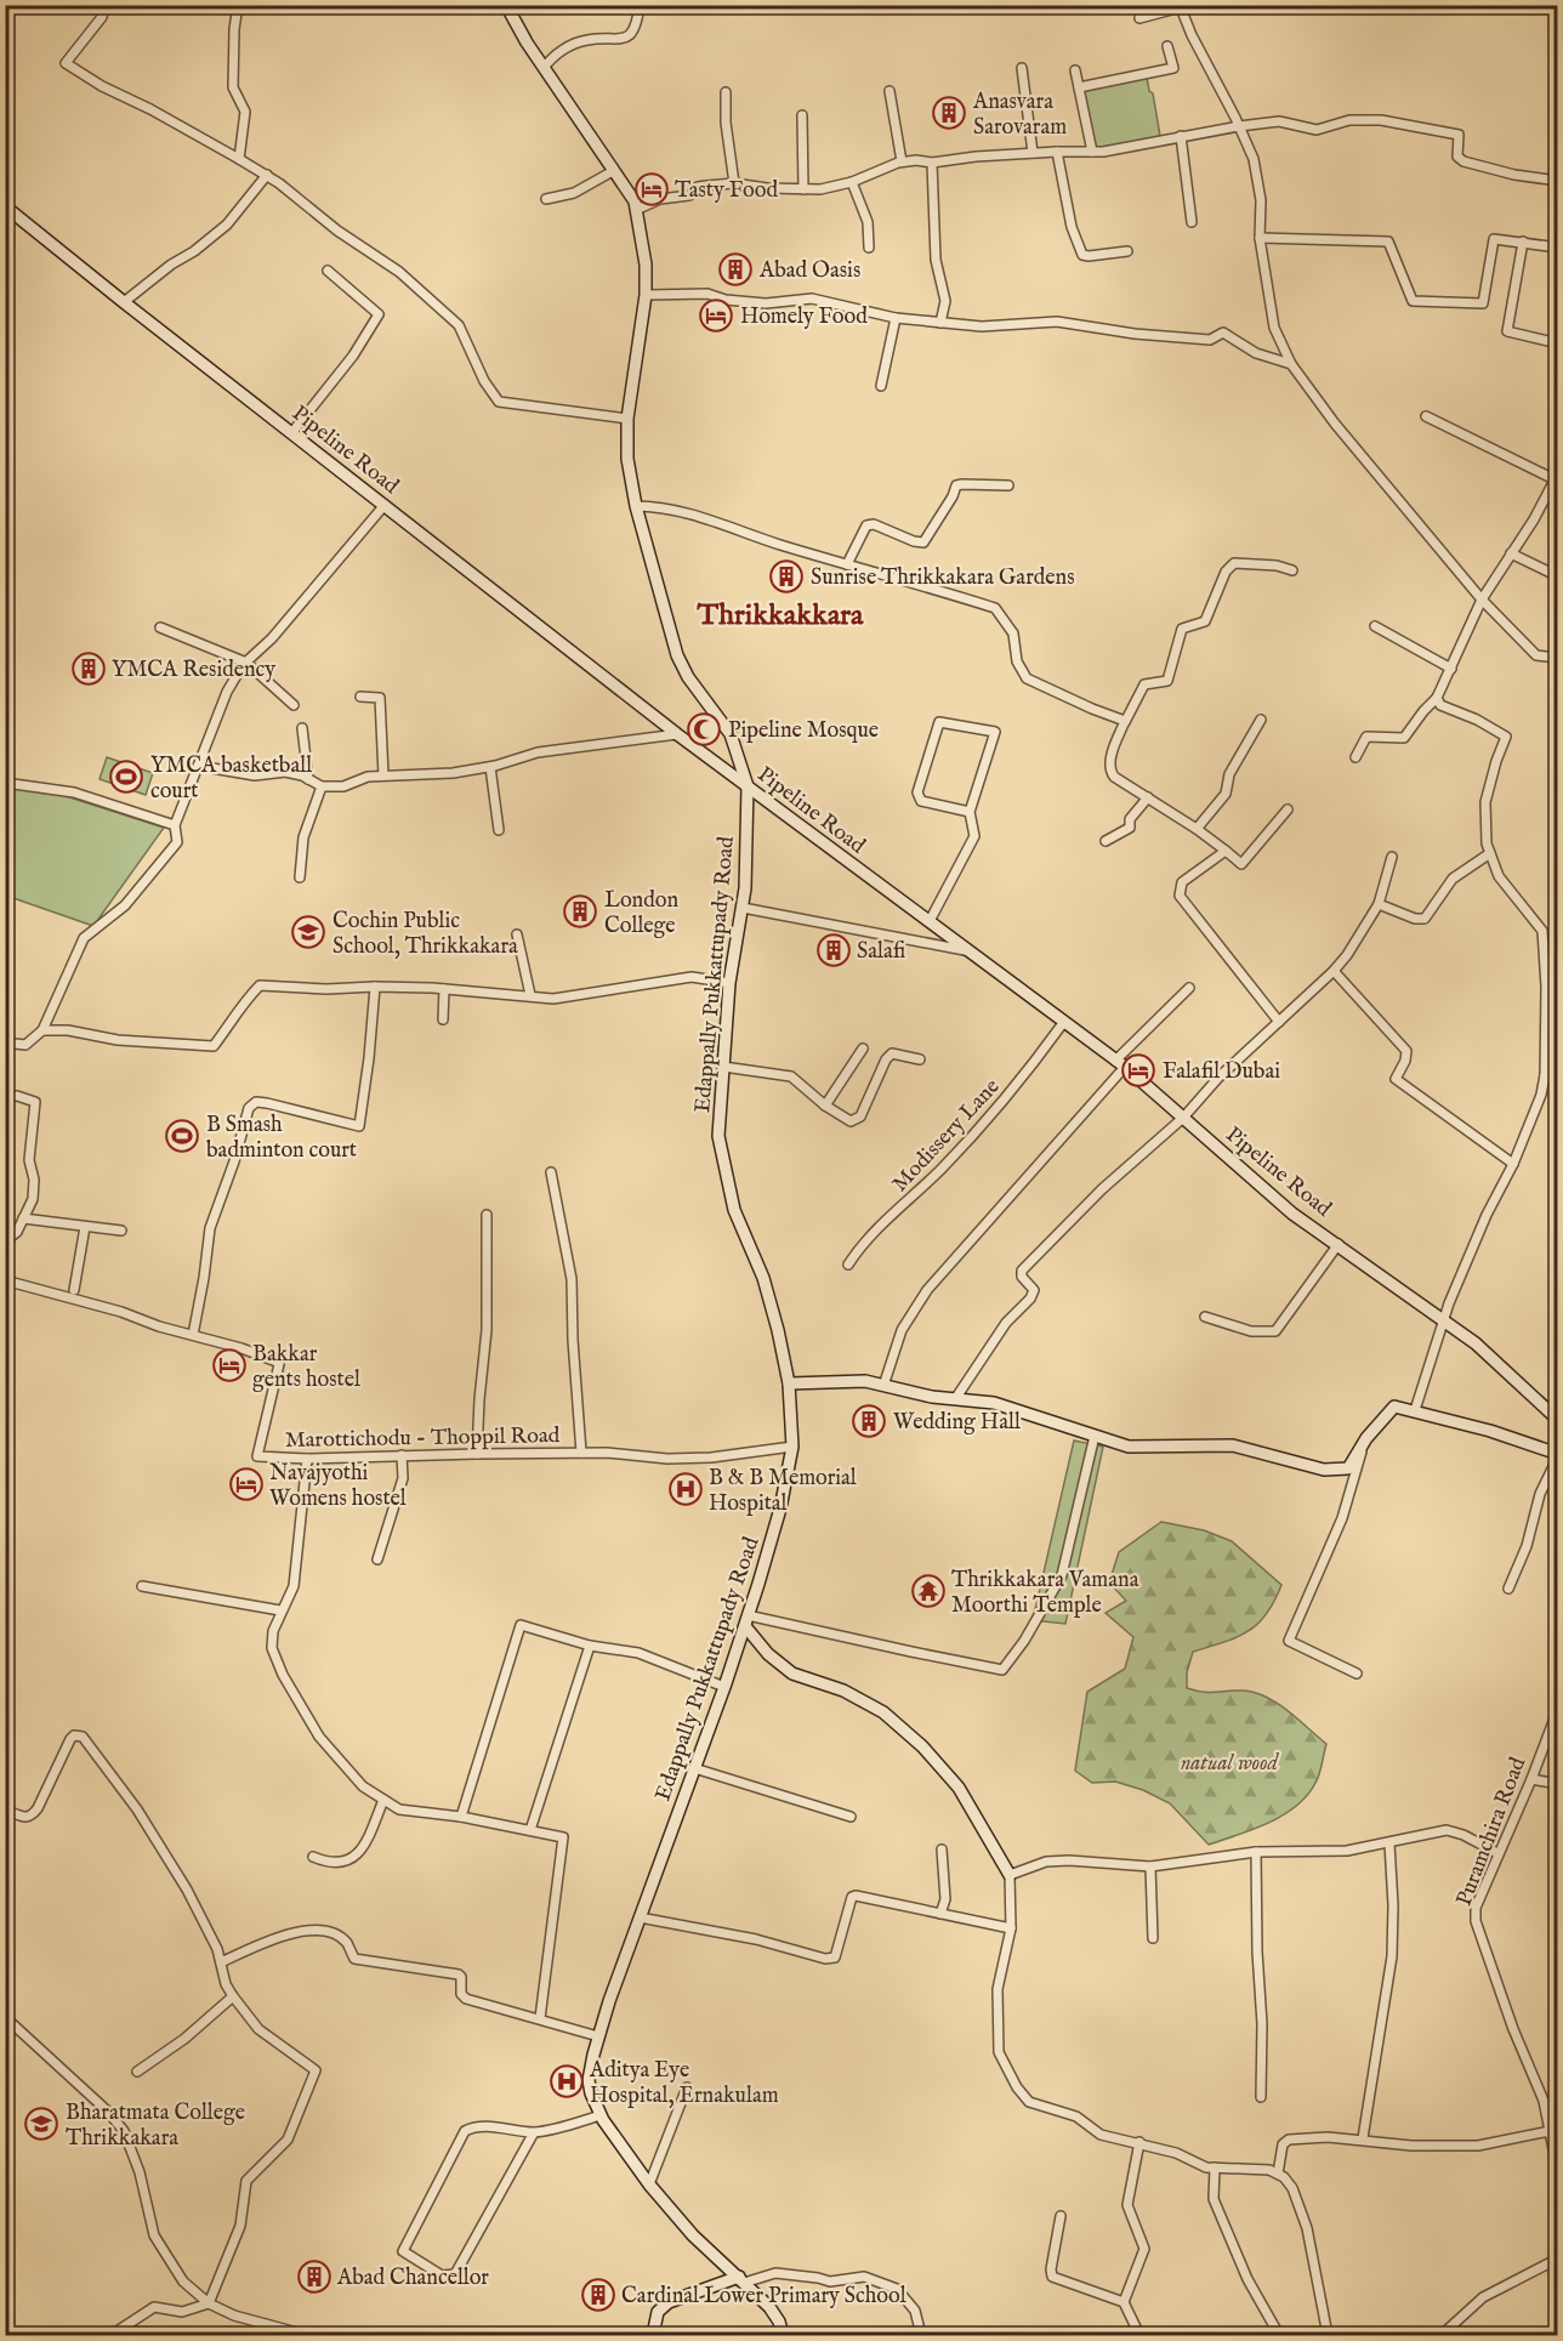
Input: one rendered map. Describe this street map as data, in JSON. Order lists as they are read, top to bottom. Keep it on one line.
{"streets":{"street":["Pipeline Road","Edappally Pukkattupady Road","Modissery Lane","Marottichodu - Thoppil Road","Puramchira Road"]},"crossings":[["Pipeline Road","Edappally Pukkattupady Road"],["Pipeline Road","Modissery Lane"],["Edappally Pukkattupady Road","Marottichodu - Thoppil Road"]],"districts":["Thrikkakkara"],"parks":["natual wood"],"places":{"building":["Anasvara Sarovaram","Abad Oasis","Sunrise Thrikkakara Gardens","YMCA Residency","London College","Salafi","Wedding Hall","Abad Chancellor","Cardinal Lower Primary School"],"hotel":["Tasty Food","Homely Food","Falafil Dubai","Bakkar gents hostel","Navajyothi Womens hostel"],"mosque":["Pipeline Mosque"],"sports":["YMCA basketball court","B Smash badminton court"],"school or university":["Cochin Public School, Thrikkakara","Bharatmata College Thrikkakara"],"hospital":["B & B Memorial Hospital","Aditya Eye Hospital, Ernakulam"],"temple":["Thrikkakara Vamana Moorthi Temple"]}}
